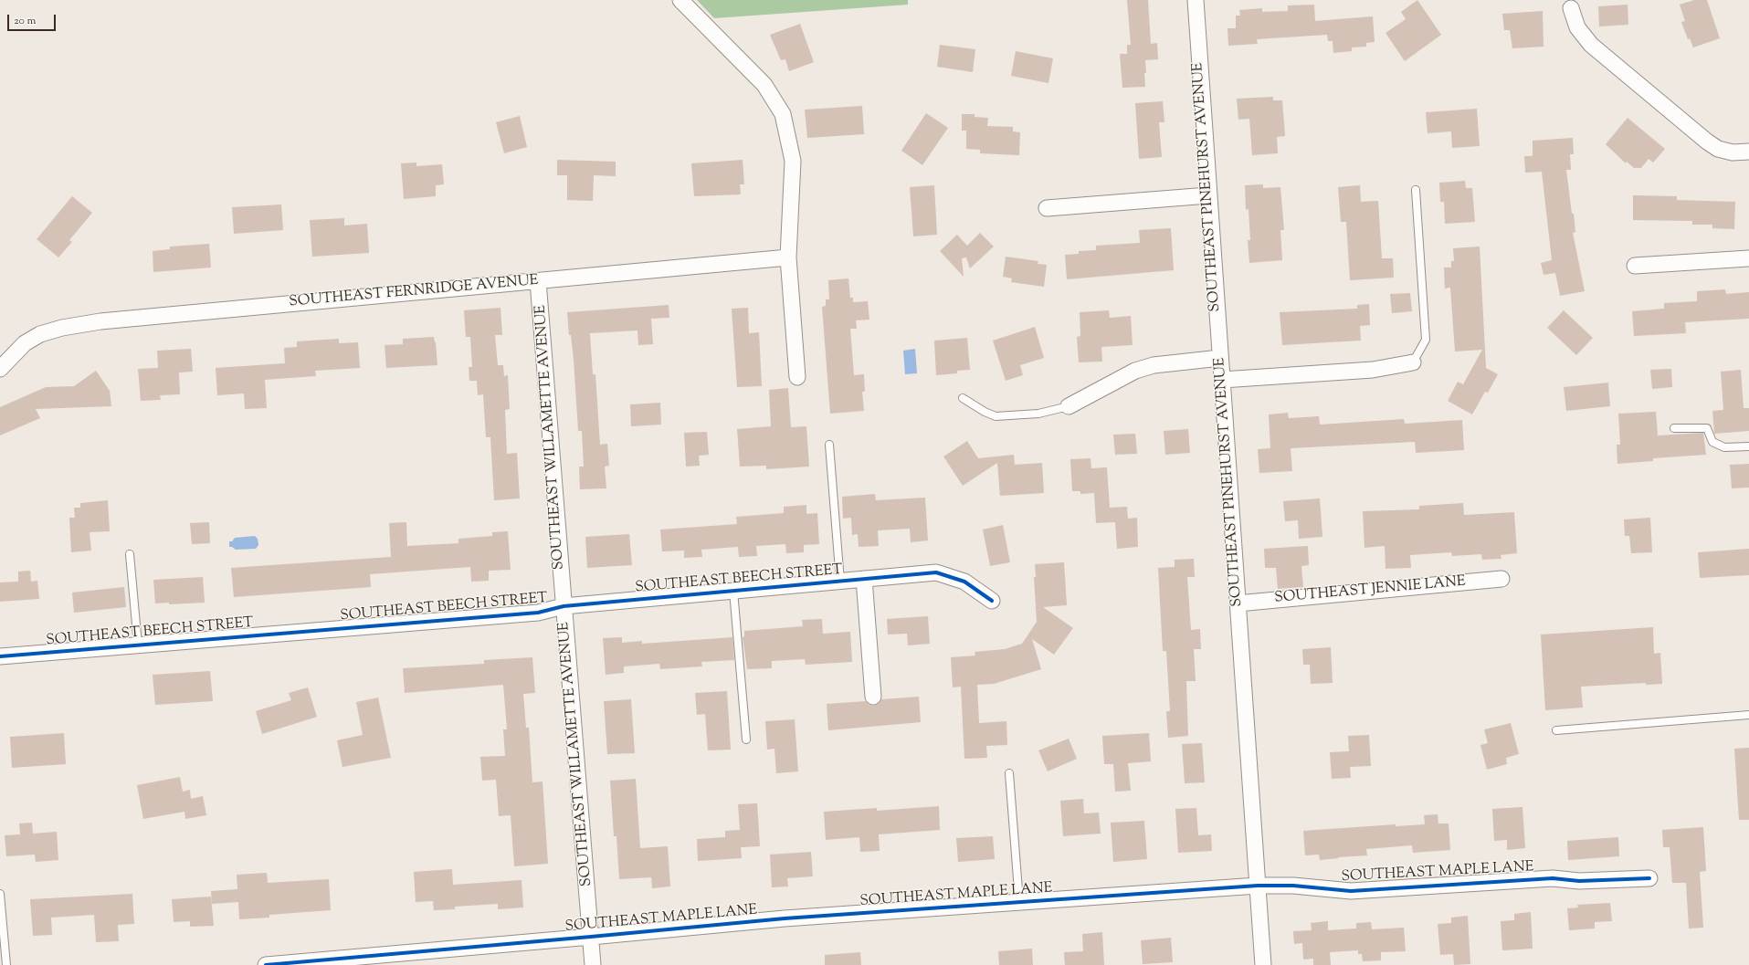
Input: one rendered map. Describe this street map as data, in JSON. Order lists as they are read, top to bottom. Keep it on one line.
{"streets":{"street":["SOUTHEAST PINEHURST AVENUE","SOUTHEAST FERNRIDGE AVENUE","SOUTHEAST WILLAMETTE AVENUE","SOUTHEAST BEECH STREET","SOUTHEAST JENNIE LANE","SOUTHEAST MAPLE LANE"]},"crossings":[["SOUTHEAST PINEHURST AVENUE","SOUTHEAST JENNIE LANE"],["SOUTHEAST PINEHURST AVENUE","SOUTHEAST MAPLE LANE"],["SOUTHEAST FERNRIDGE AVENUE","SOUTHEAST WILLAMETTE AVENUE"],["SOUTHEAST WILLAMETTE AVENUE","SOUTHEAST BEECH STREET"],["SOUTHEAST WILLAMETTE AVENUE","SOUTHEAST MAPLE LANE"]],"scale_bar":"20 m"}
